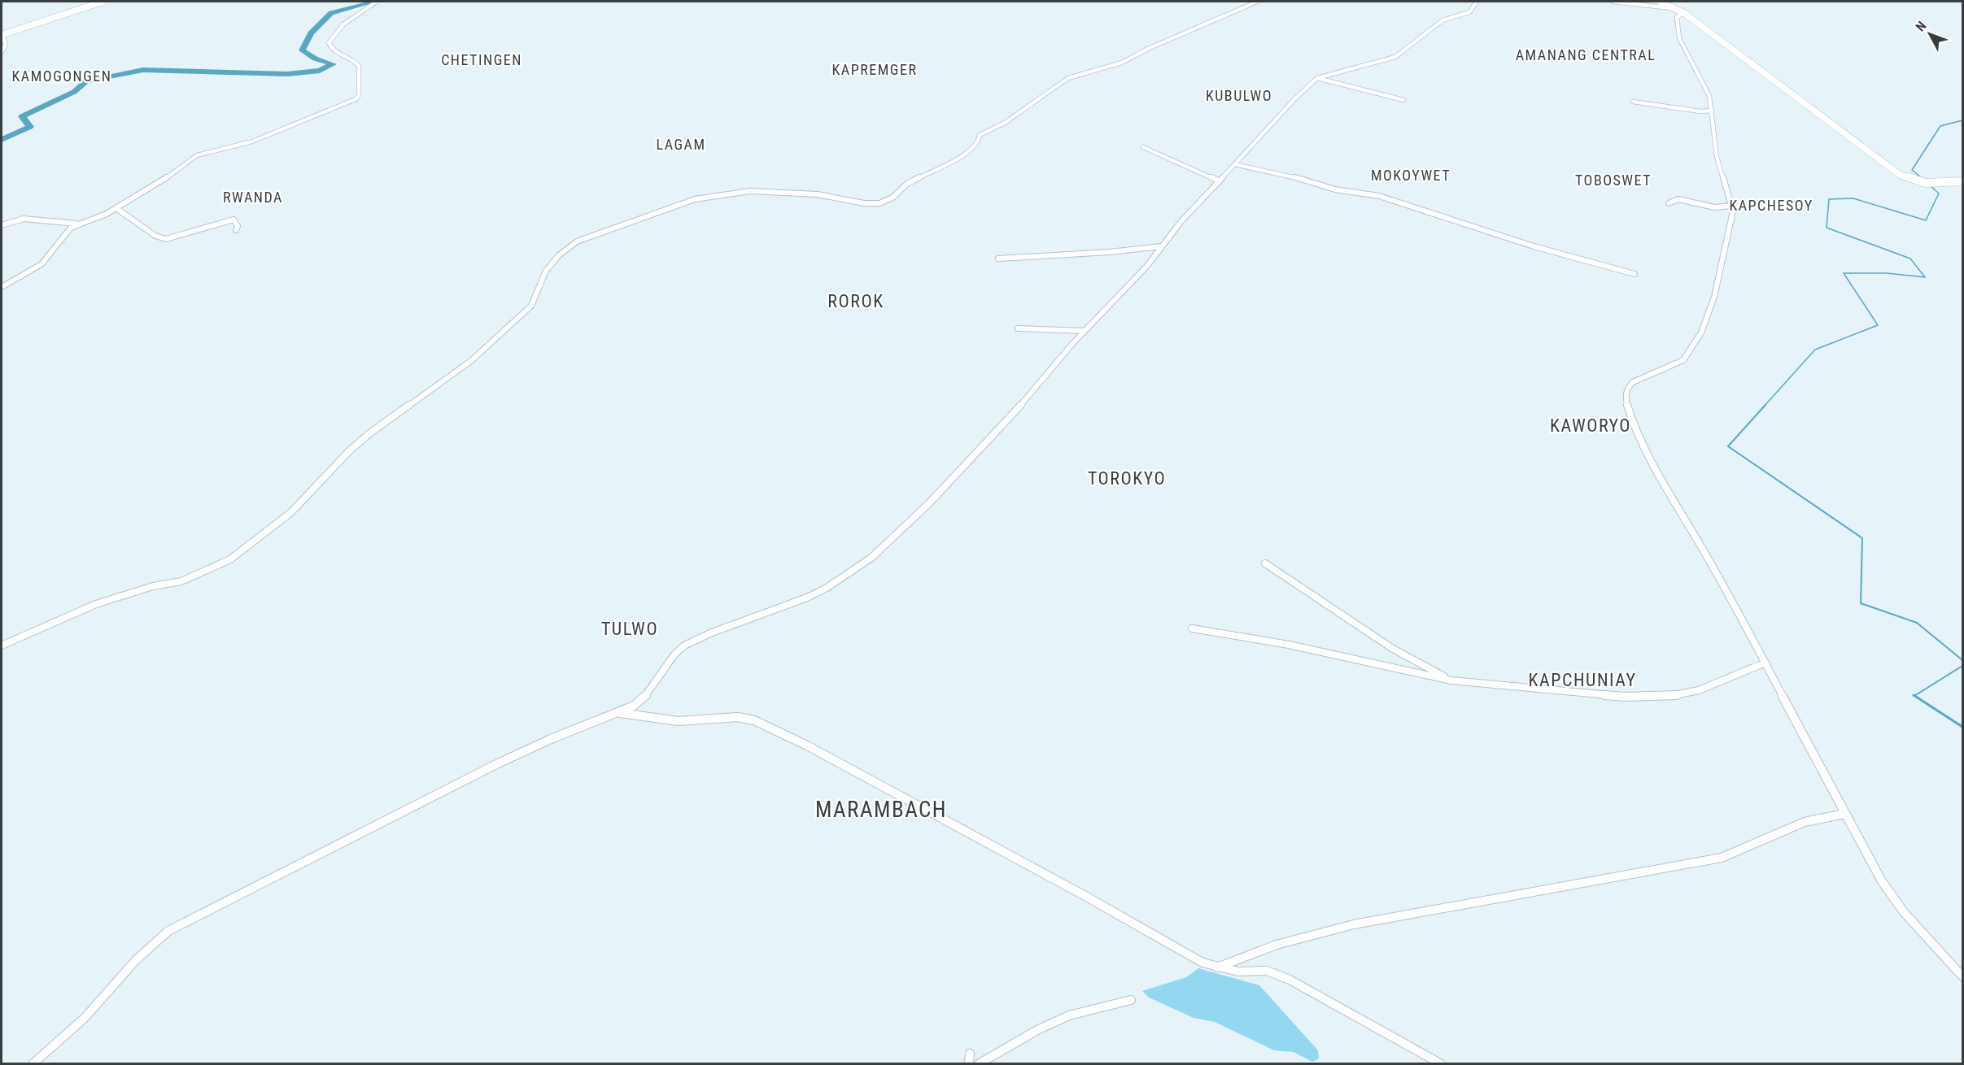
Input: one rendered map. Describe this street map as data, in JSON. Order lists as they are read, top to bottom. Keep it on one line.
{"districts":["AMANANG CENTRAL","CHETINGEN","KAPREMGER","KAMOGONGEN","KUBULWO","LAGAM","MOKOYWET","TOBOSWET","RWANDA","KAPCHESOY","ROROK","KAWORYO","TOROKYO","TULWO","KAPCHUNIAY","MARAMBACH"],"north":"top left"}
